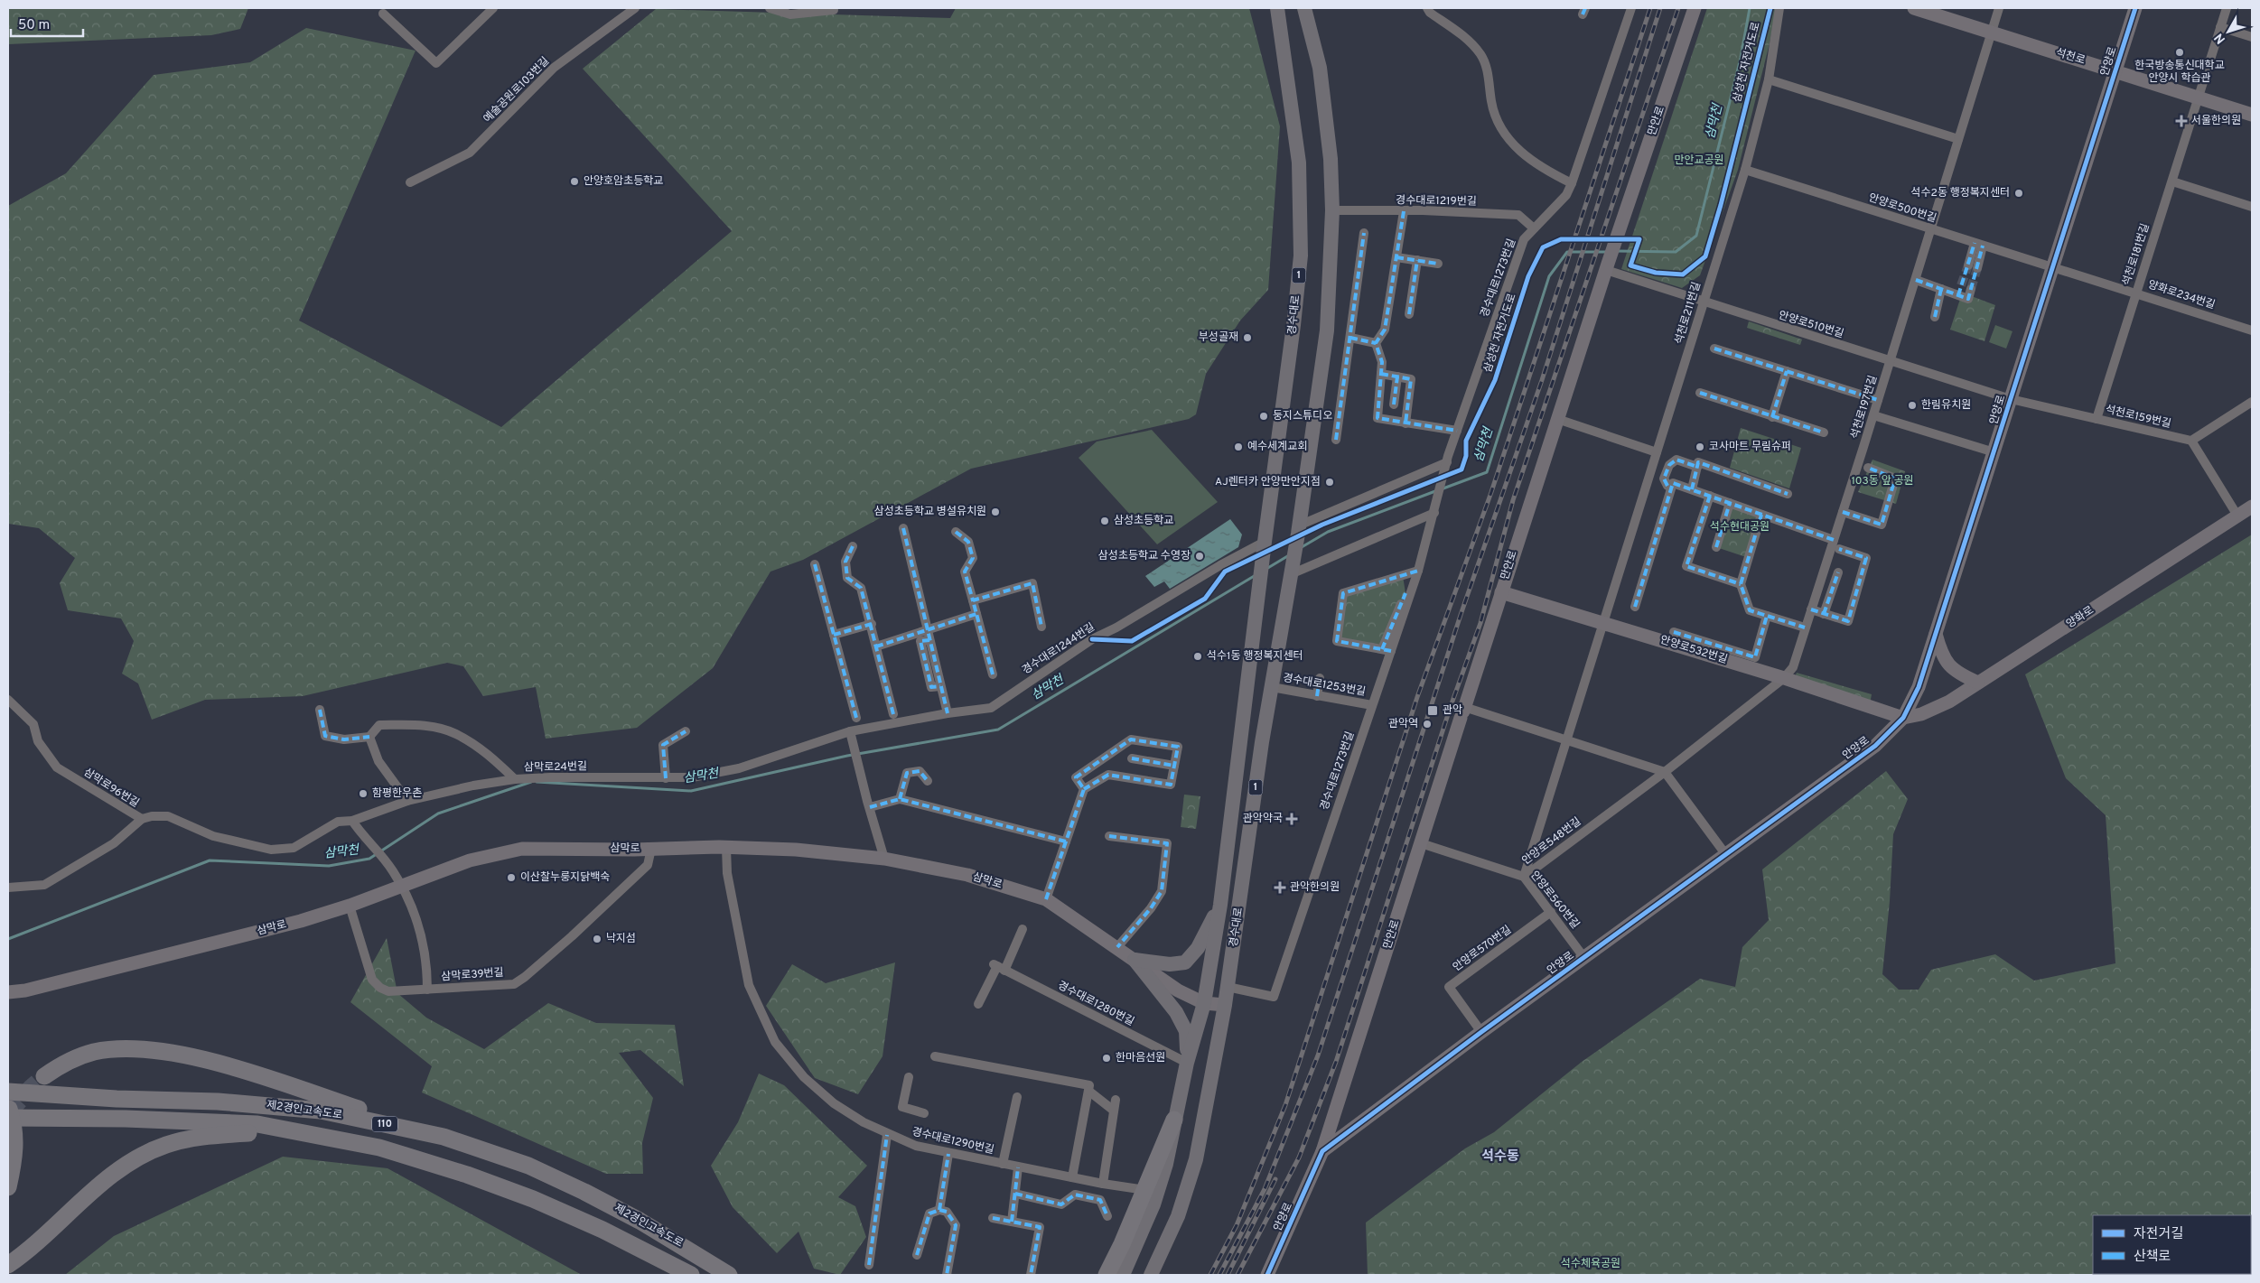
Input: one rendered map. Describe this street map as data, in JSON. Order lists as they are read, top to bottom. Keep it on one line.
{"streets":{"highway":["제2경인고속도로","110"],"main road":["1","경수대로"],"street":["석천로","안양로","예술공원로103번길","만안로","경수대로1219번길","안양로500번길","석천로181번길","경수대로1273번길","양화로234번길","석천로211번길","안양로510번길","석천로197번길","석천로159번길","양화로","경수대로1244번길","안양로532번길","경수대로1253번길","삼막로24번길","삼막로96번길","안양로548번길","삼막로","안양로560번길","안양로570번길","삼막로39번길","경수대로1280번길","경수대로1290번길"],"cycle path":["삼성천 자전거도로"]},"crossings":[["석천로","안양로"],["석천로","석천로181번길"],["석천로","석천로197번길"],["안양로","만안로"],["안양로","안양로500번길"],["안양로","양화로234번길"],["안양로","안양로510번길"],["안양로","석천로159번길"],["안양로","양화로"],["안양로","안양로532번길"],["안양로","안양로560번길"],["안양로","안양로570번길"],["만안로","안양로510번길"],["만안로","안양로532번길"],["만안로","안양로560번길"],["경수대로1219번길","1"],["경수대로1219번길","경수대로1273번길"],["안양로500번길","양화로234번길"],["안양로500번길","석천로211번길"],["안양로500번길","석천로197번길"],["석천로181번길","양화로234번길"],["석천로181번길","석천로159번길"],["1","경수대로"],["경수대로1273번길","경수대로"],["경수대로1273번길","경수대로1253번길"],["석천로211번길","안양로510번길"],["석천로211번길","안양로532번길"],["경수대로","경수대로1244번길"],["경수대로","경수대로1253번길"],["경수대로","삼막로"],["경수대로","경수대로1280번길"],["안양로510번길","석천로197번길"],["안양로510번길","석천로159번길"],["석천로197번길","안양로532번길"],["양화로","안양로532번길"],["경수대로1244번길","삼막로24번길"],["삼막로24번길","삼막로96번길"],["안양로548번길","안양로560번길"],["삼막로","삼막로39번길"],["삼막로","경수대로1290번길"],["안양로560번길","안양로570번길"]],"districts":["석수동"],"water":["삼막천"],"parks":["만안교공원","103동 앞 공원","석수현대공원","석수체육공원"],"places":{"other":["한국방송통신대학교 안양시 학습관","안양호암초등학교","석수2동 행정복지센터","부성골재","한림유치원","둥지스튜디오","예수세계교회","코사마트 무림슈퍼","AJ렌터카 안양만안지점","삼성초등학교 병설유치원","삼성초등학교","삼성초등학교 수영장","석수1동 행정복지센터","관악역","함평한우촌","이산찰누룽지닭백숙","낙지섬","한마음선원"],"health":["서울한의원","관악약국","관악한의원"],"transit":["관악"]},"legend":["자전거길","산책로"],"scale_bar":"50 m","north":"bottom left"}
